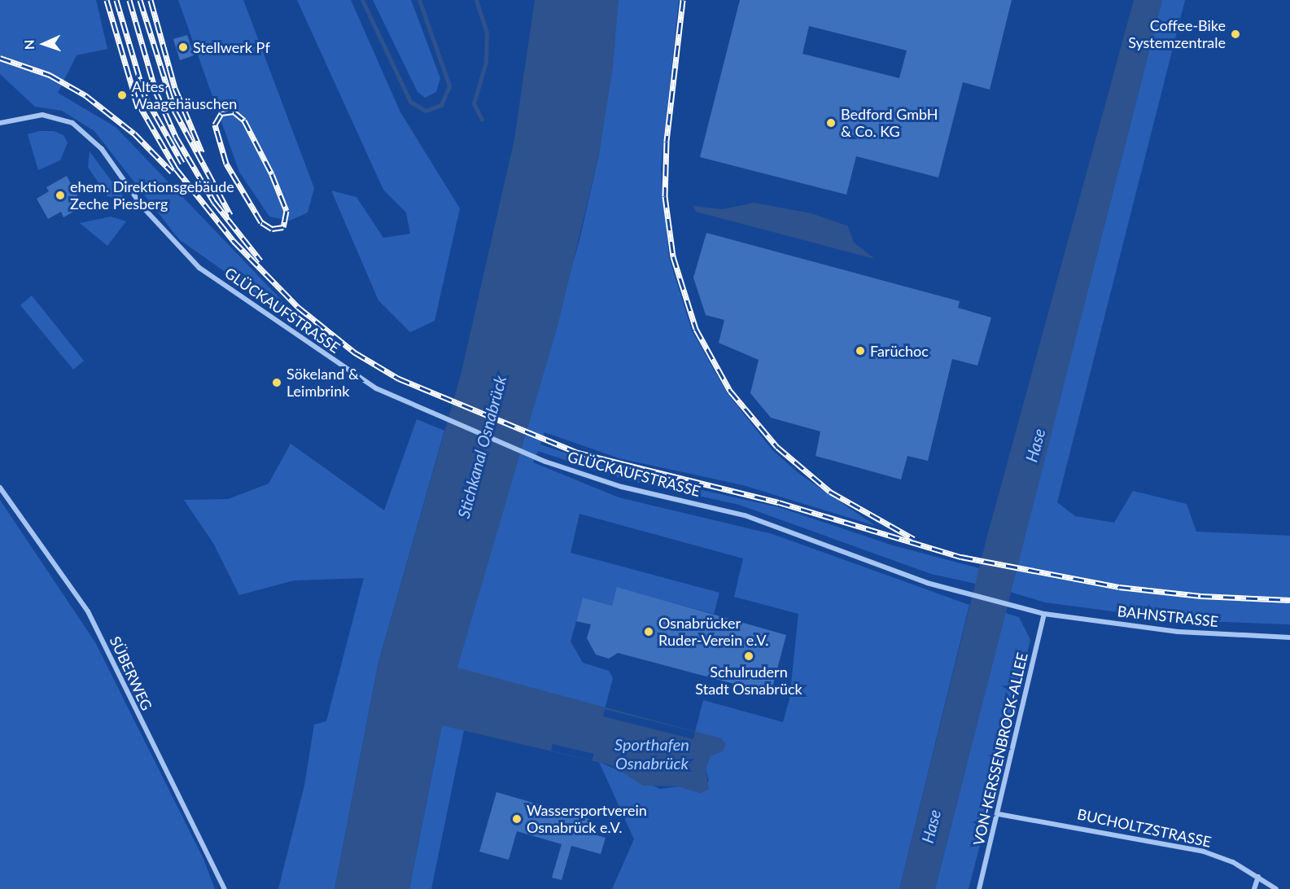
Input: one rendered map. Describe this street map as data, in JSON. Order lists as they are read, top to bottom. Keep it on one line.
{"streets":{"street":["GLÜCKAUFSTRASSE","BAHNSTRASSE","SÜBERWEG","VON-KERSSENBROCK-ALLEE","BUCHOLTZSTRASSE"]},"crossings":[["GLÜCKAUFSTRASSE","BAHNSTRASSE"],["GLÜCKAUFSTRASSE","VON-KERSSENBROCK-ALLEE"],["BAHNSTRASSE","VON-KERSSENBROCK-ALLEE"],["VON-KERSSENBROCK-ALLEE","BUCHOLTZSTRASSE"]],"water":["Hase","Stichkanal Osnabrück","Sporthafen Osnabrück"],"places":["Coffee-Bike Systemzentrale","Stellwerk Pf","Altes Waagehäuschen","Bedford GmbH & Co. KG","ehem. Direktionsgebäude Zeche Piesberg","Farüchoc","Sökeland & Leimbrink","Osnabrücker Ruder-Verein e.V.","Schulrudern Stadt Osnabrück","Wassersportverein Osnabrück e.V."],"north":"left"}
